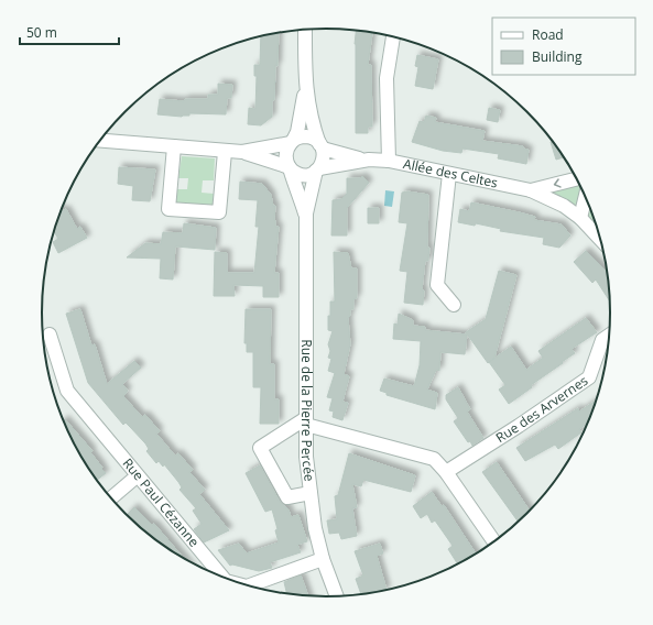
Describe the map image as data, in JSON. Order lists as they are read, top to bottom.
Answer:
{
  "streets": {
    "street": [
      "Allée des Celtes",
      "Rue des Arvernes",
      "Rue de la Pierre Percée",
      "Rue Paul Cézanne"
    ]
  },
  "crossings": [
    ["Allée des Celtes", "Rue de la Pierre Percée"],
    ["Rue de la Pierre Percée", "Rue Paul Cézanne"]
  ],
  "legend": ["Road", "Building"],
  "scale_bar": "50 m"
}
